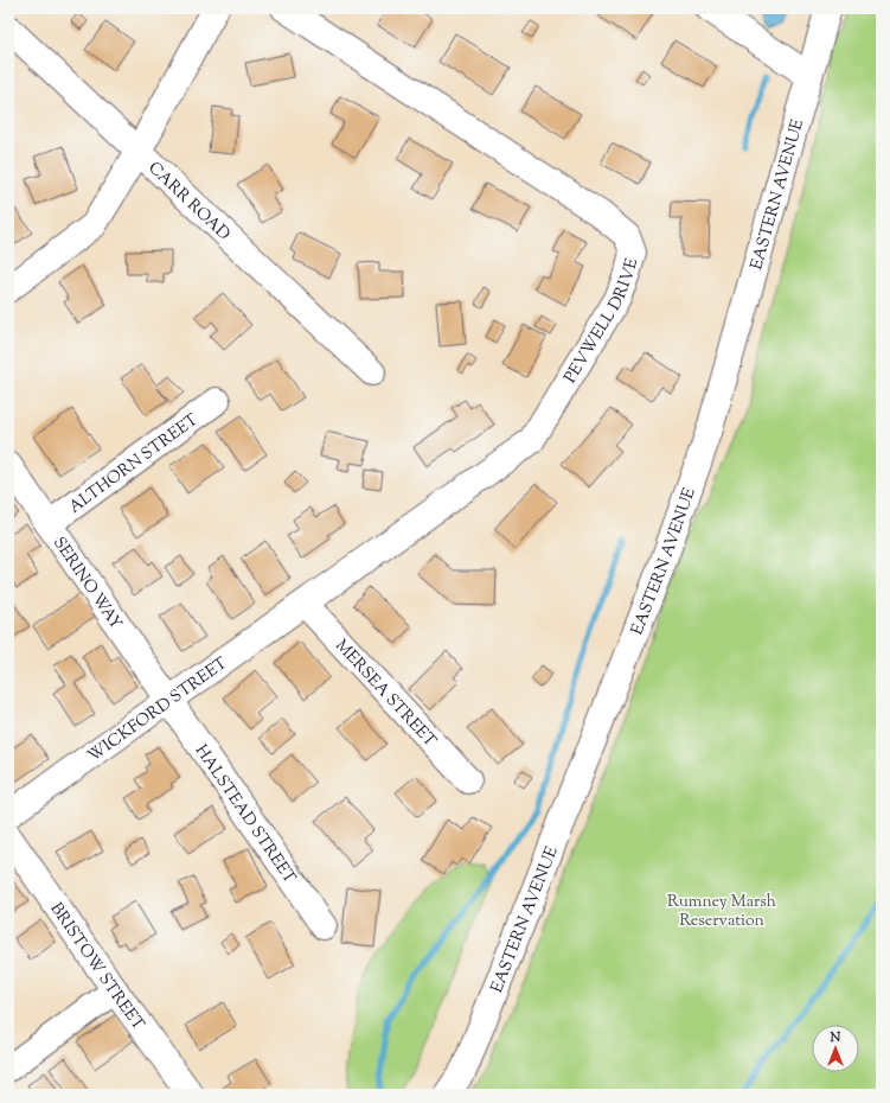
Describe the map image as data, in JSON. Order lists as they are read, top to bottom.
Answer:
{
  "streets": {
    "street": [
      "EASTERN AVENUE",
      "CARR ROAD",
      "PEVWELL DRIVE",
      "ALTHORN STREET",
      "SERINO WAY",
      "MERSEA STREET",
      "WICKFORD STREET",
      "HALSTEAD STREET",
      "BRISTOW STREET"
    ]
  },
  "crossings": [
    ["PEVWELL DRIVE", "MERSEA STREET"],
    ["PEVWELL DRIVE", "WICKFORD STREET"],
    ["ALTHORN STREET", "SERINO WAY"],
    ["SERINO WAY", "WICKFORD STREET"],
    ["SERINO WAY", "HALSTEAD STREET"],
    ["MERSEA STREET", "WICKFORD STREET"],
    ["WICKFORD STREET", "HALSTEAD STREET"]
  ],
  "parks": ["Rumney Marsh Reservation"],
  "north": "top"
}
